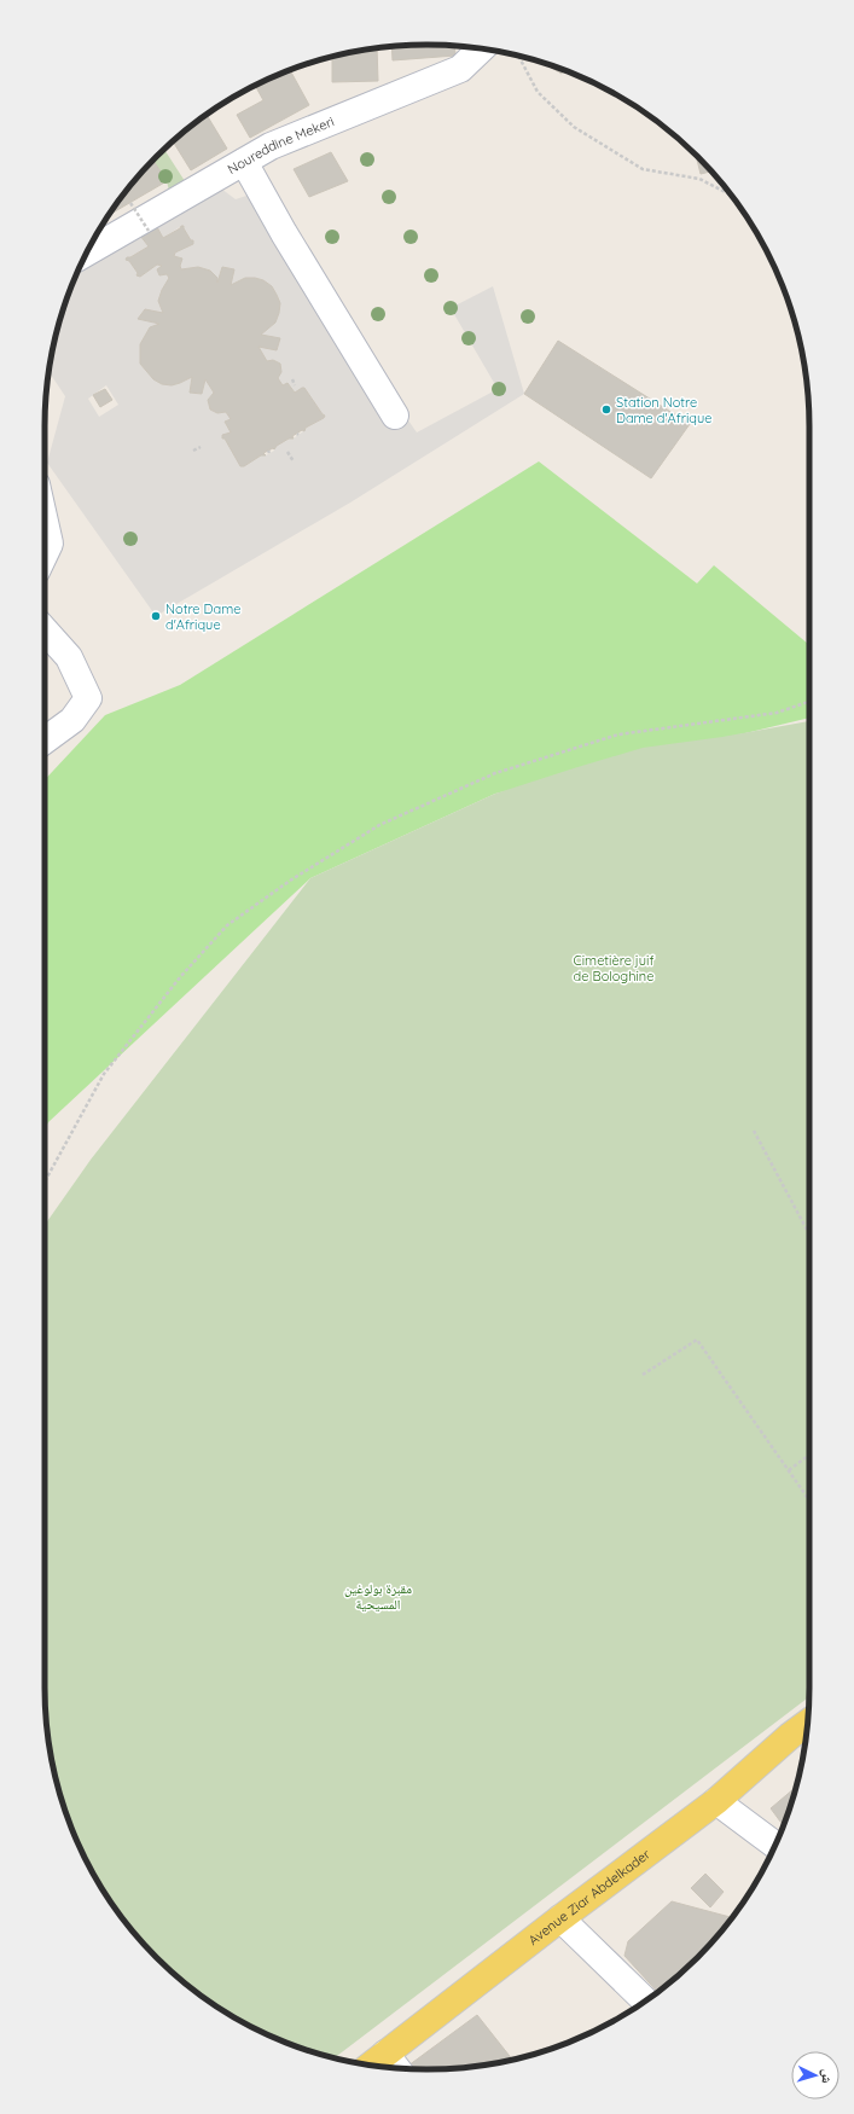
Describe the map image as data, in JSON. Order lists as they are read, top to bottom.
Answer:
{
  "streets": {
    "main road": ["Avenue Ziar Abdelkader"],
    "street": ["Noureddine Mekeri"]
  },
  "parks": ["Cimetière juif de Bologhine", "مقبرة بولوغين المسيحية"],
  "places": ["Station Notre Dame d'Afrique", "Notre Dame d'Afrique"],
  "north": "right"
}
